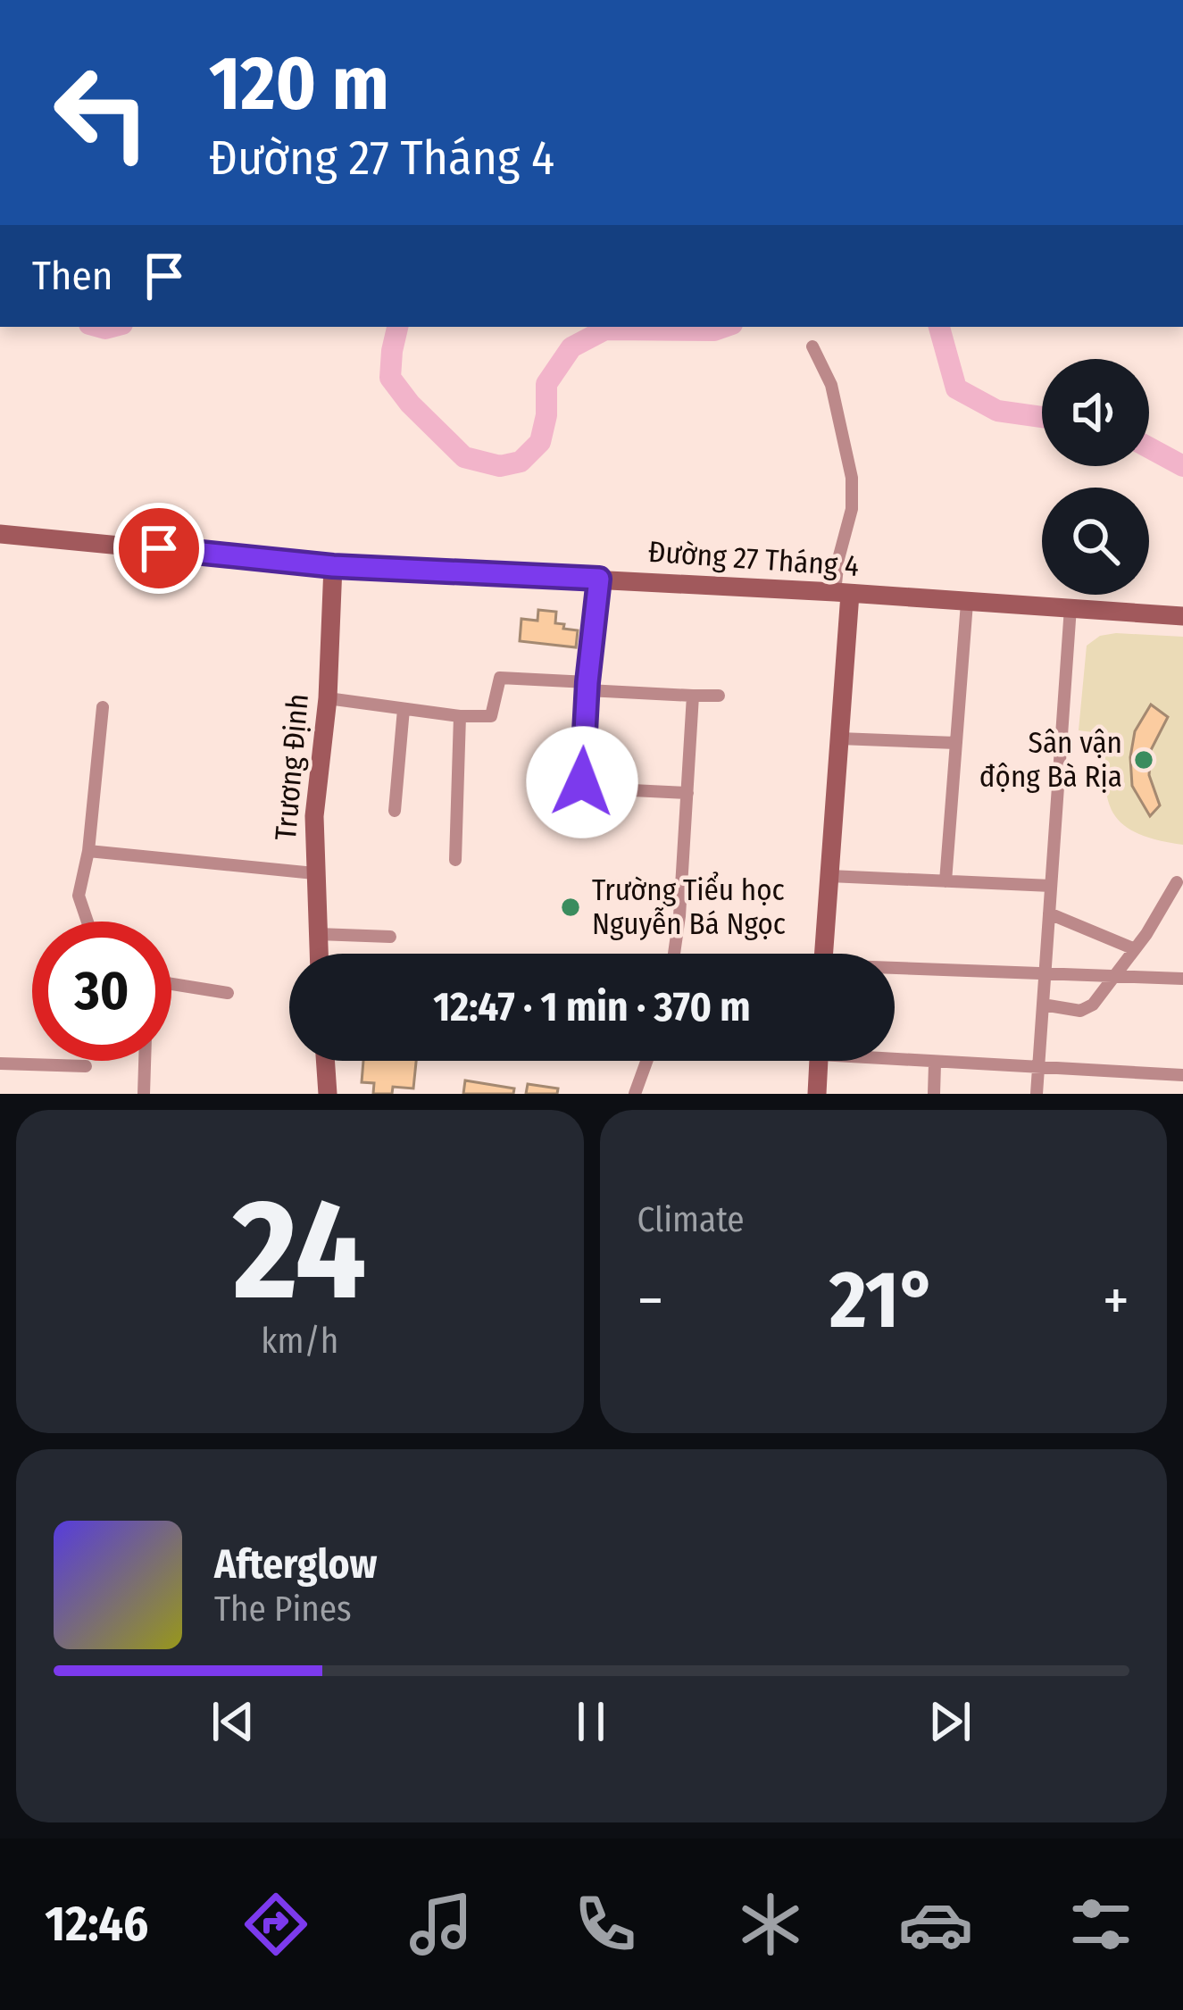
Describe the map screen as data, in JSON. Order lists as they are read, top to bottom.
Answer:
{
  "streets": {
    "street": ["Đường 27 Tháng 4", "Trương Định"]
  },
  "crossings": [
    ["Đường 27 Tháng 4", "Trương Định"]
  ],
  "places": ["Sân vận động Bà Rịa", "Trường Tiểu học Nguyễn Bá Ngọc"],
  "page": {
    "turn": ["120 m", "Đường 27 Tháng 4"],
    "then": "Then",
    "limit": "30",
    "trip": "12:47 · 1 min · 370 m",
    "tile": [
      ["24", "km/h"],
      "Climate"
    ],
    "heat": ["−", "21°", "+"],
    "song": ["Afterglow", "The Pines"],
    "tabs": "12:46"
  }
}
